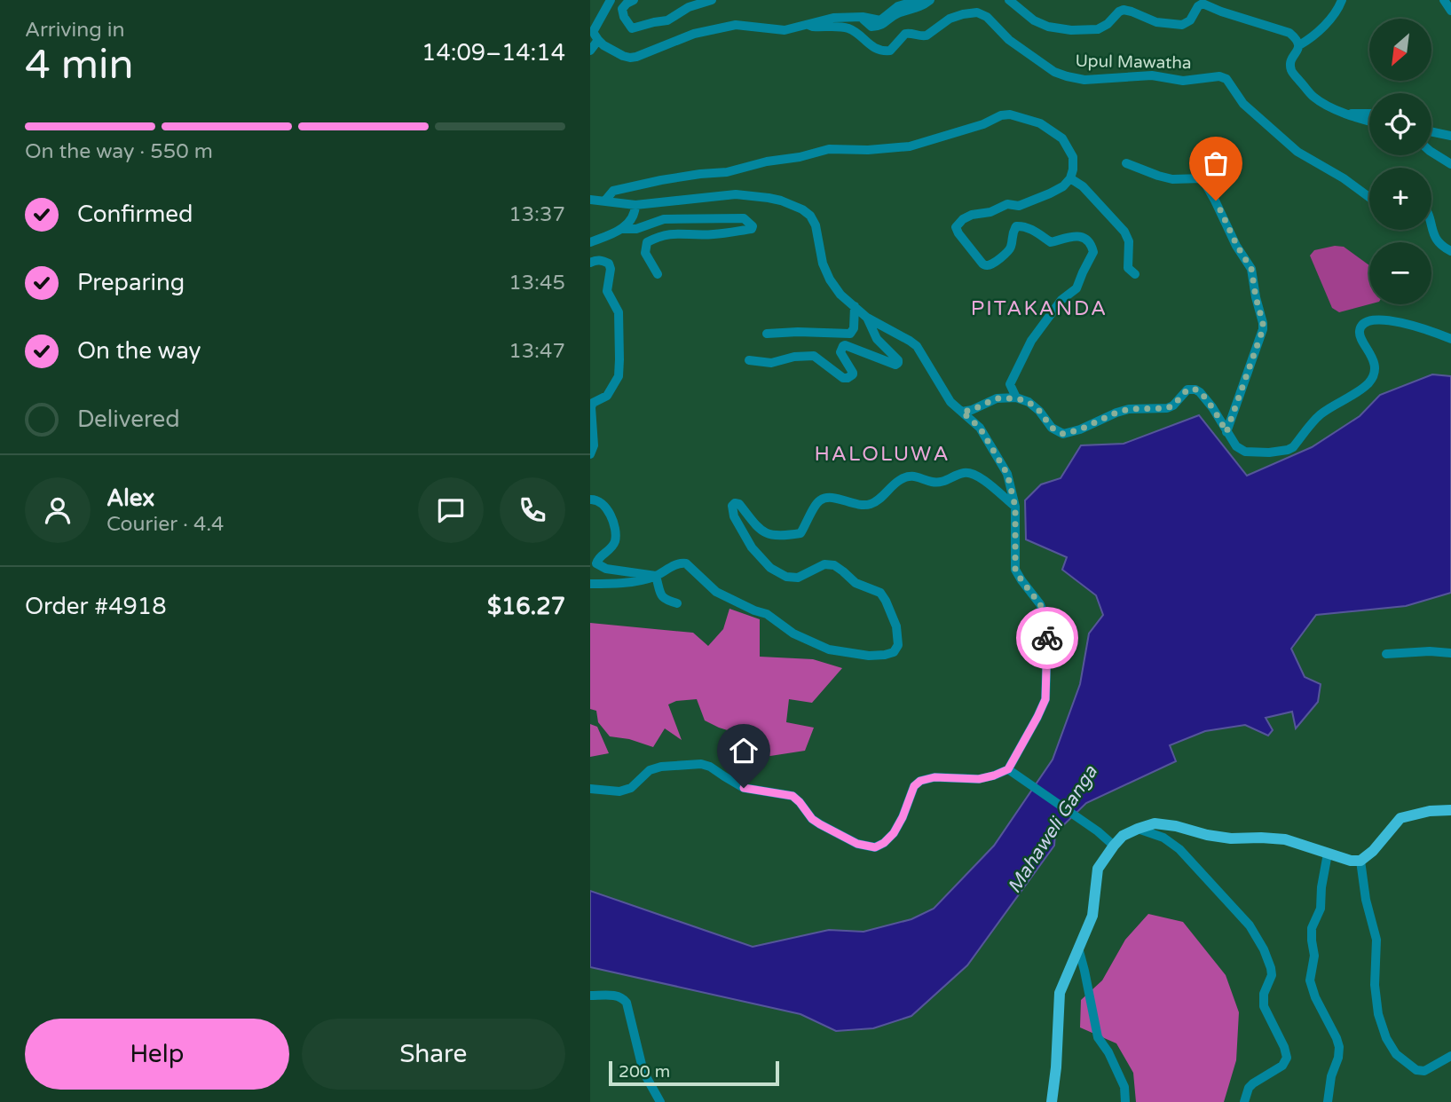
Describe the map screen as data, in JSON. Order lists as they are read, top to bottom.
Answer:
{
  "streets": {
    "street": ["Upul Mawatha"]
  },
  "districts": ["PITAKANDA", "HALOLUWA"],
  "water": ["Mahaweli Ganga"],
  "scale_bar": "200 m",
  "north": "bottom left",
  "page": {
    "heading": ["4 min", "Arriving in", "14:09–14:14"],
    "panel": [
      "Alex",
      "Courier · 4.4",
      "Order #4918",
      "$16.27"
    ],
    "map_buttons": ["+", "−"],
    "bar": "On the way · 550 m",
    "list": [
      ["Confirmed", "13:37"],
      ["Preparing", "13:45"],
      ["On the way", "13:47"],
      "Delivered"
    ],
    "buttons": ["Help", "Share"],
    "scale": "200 m"
  }
}
